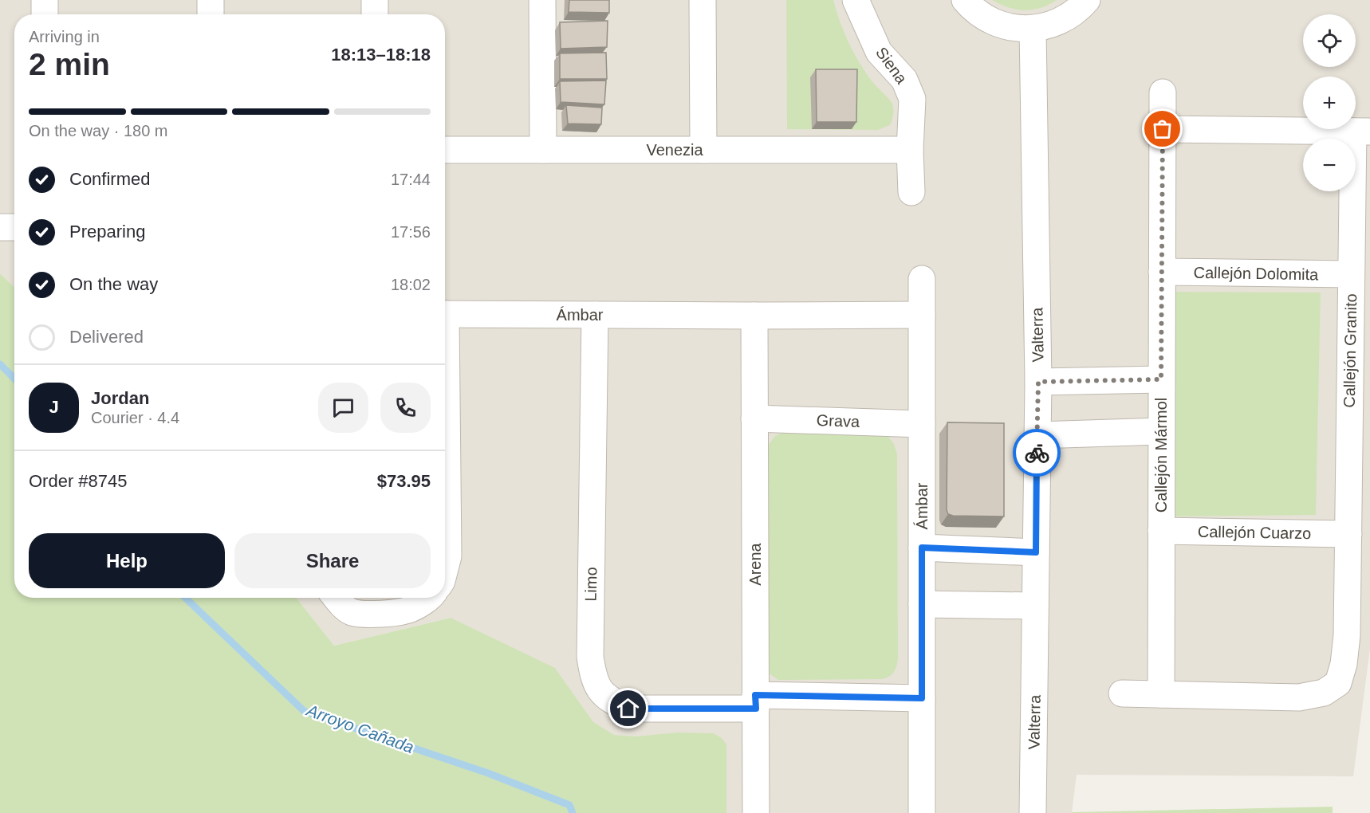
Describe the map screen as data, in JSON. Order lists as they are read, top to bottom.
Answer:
{
  "streets": {
    "street": [
      "Siena",
      "Venezia",
      "Callejón Dolomita",
      "Ámbar",
      "Valterra",
      "Callejón Granito",
      "Grava",
      "Callejón Mármol",
      "Callejón Cuarzo",
      "Arena",
      "Limo"
    ]
  },
  "crossings": [
    ["Siena", "Venezia"],
    ["Callejón Dolomita", "Callejón Granito"],
    ["Callejón Dolomita", "Callejón Mármol"],
    ["Ámbar", "Grava"],
    ["Ámbar", "Arena"],
    ["Ámbar", "Limo"],
    ["Callejón Granito", "Callejón Cuarzo"],
    ["Grava", "Arena"],
    ["Callejón Mármol", "Callejón Cuarzo"],
    ["Arena", "Limo"]
  ],
  "water": ["Arroyo Cañada"],
  "page": {
    "map_buttons": ["+", "−"],
    "heading": ["2 min", "Arriving in", "18:13–18:18"],
    "panel": [
      "Jordan",
      "Courier · 4.4",
      "Order #8745",
      "$73.95"
    ],
    "bar": "On the way · 180 m",
    "list": [
      ["Confirmed", "17:44"],
      ["Preparing", "17:56"],
      ["On the way", "18:02"],
      "Delivered"
    ],
    "round": "J",
    "buttons": ["Help", "Share"]
  }
}
